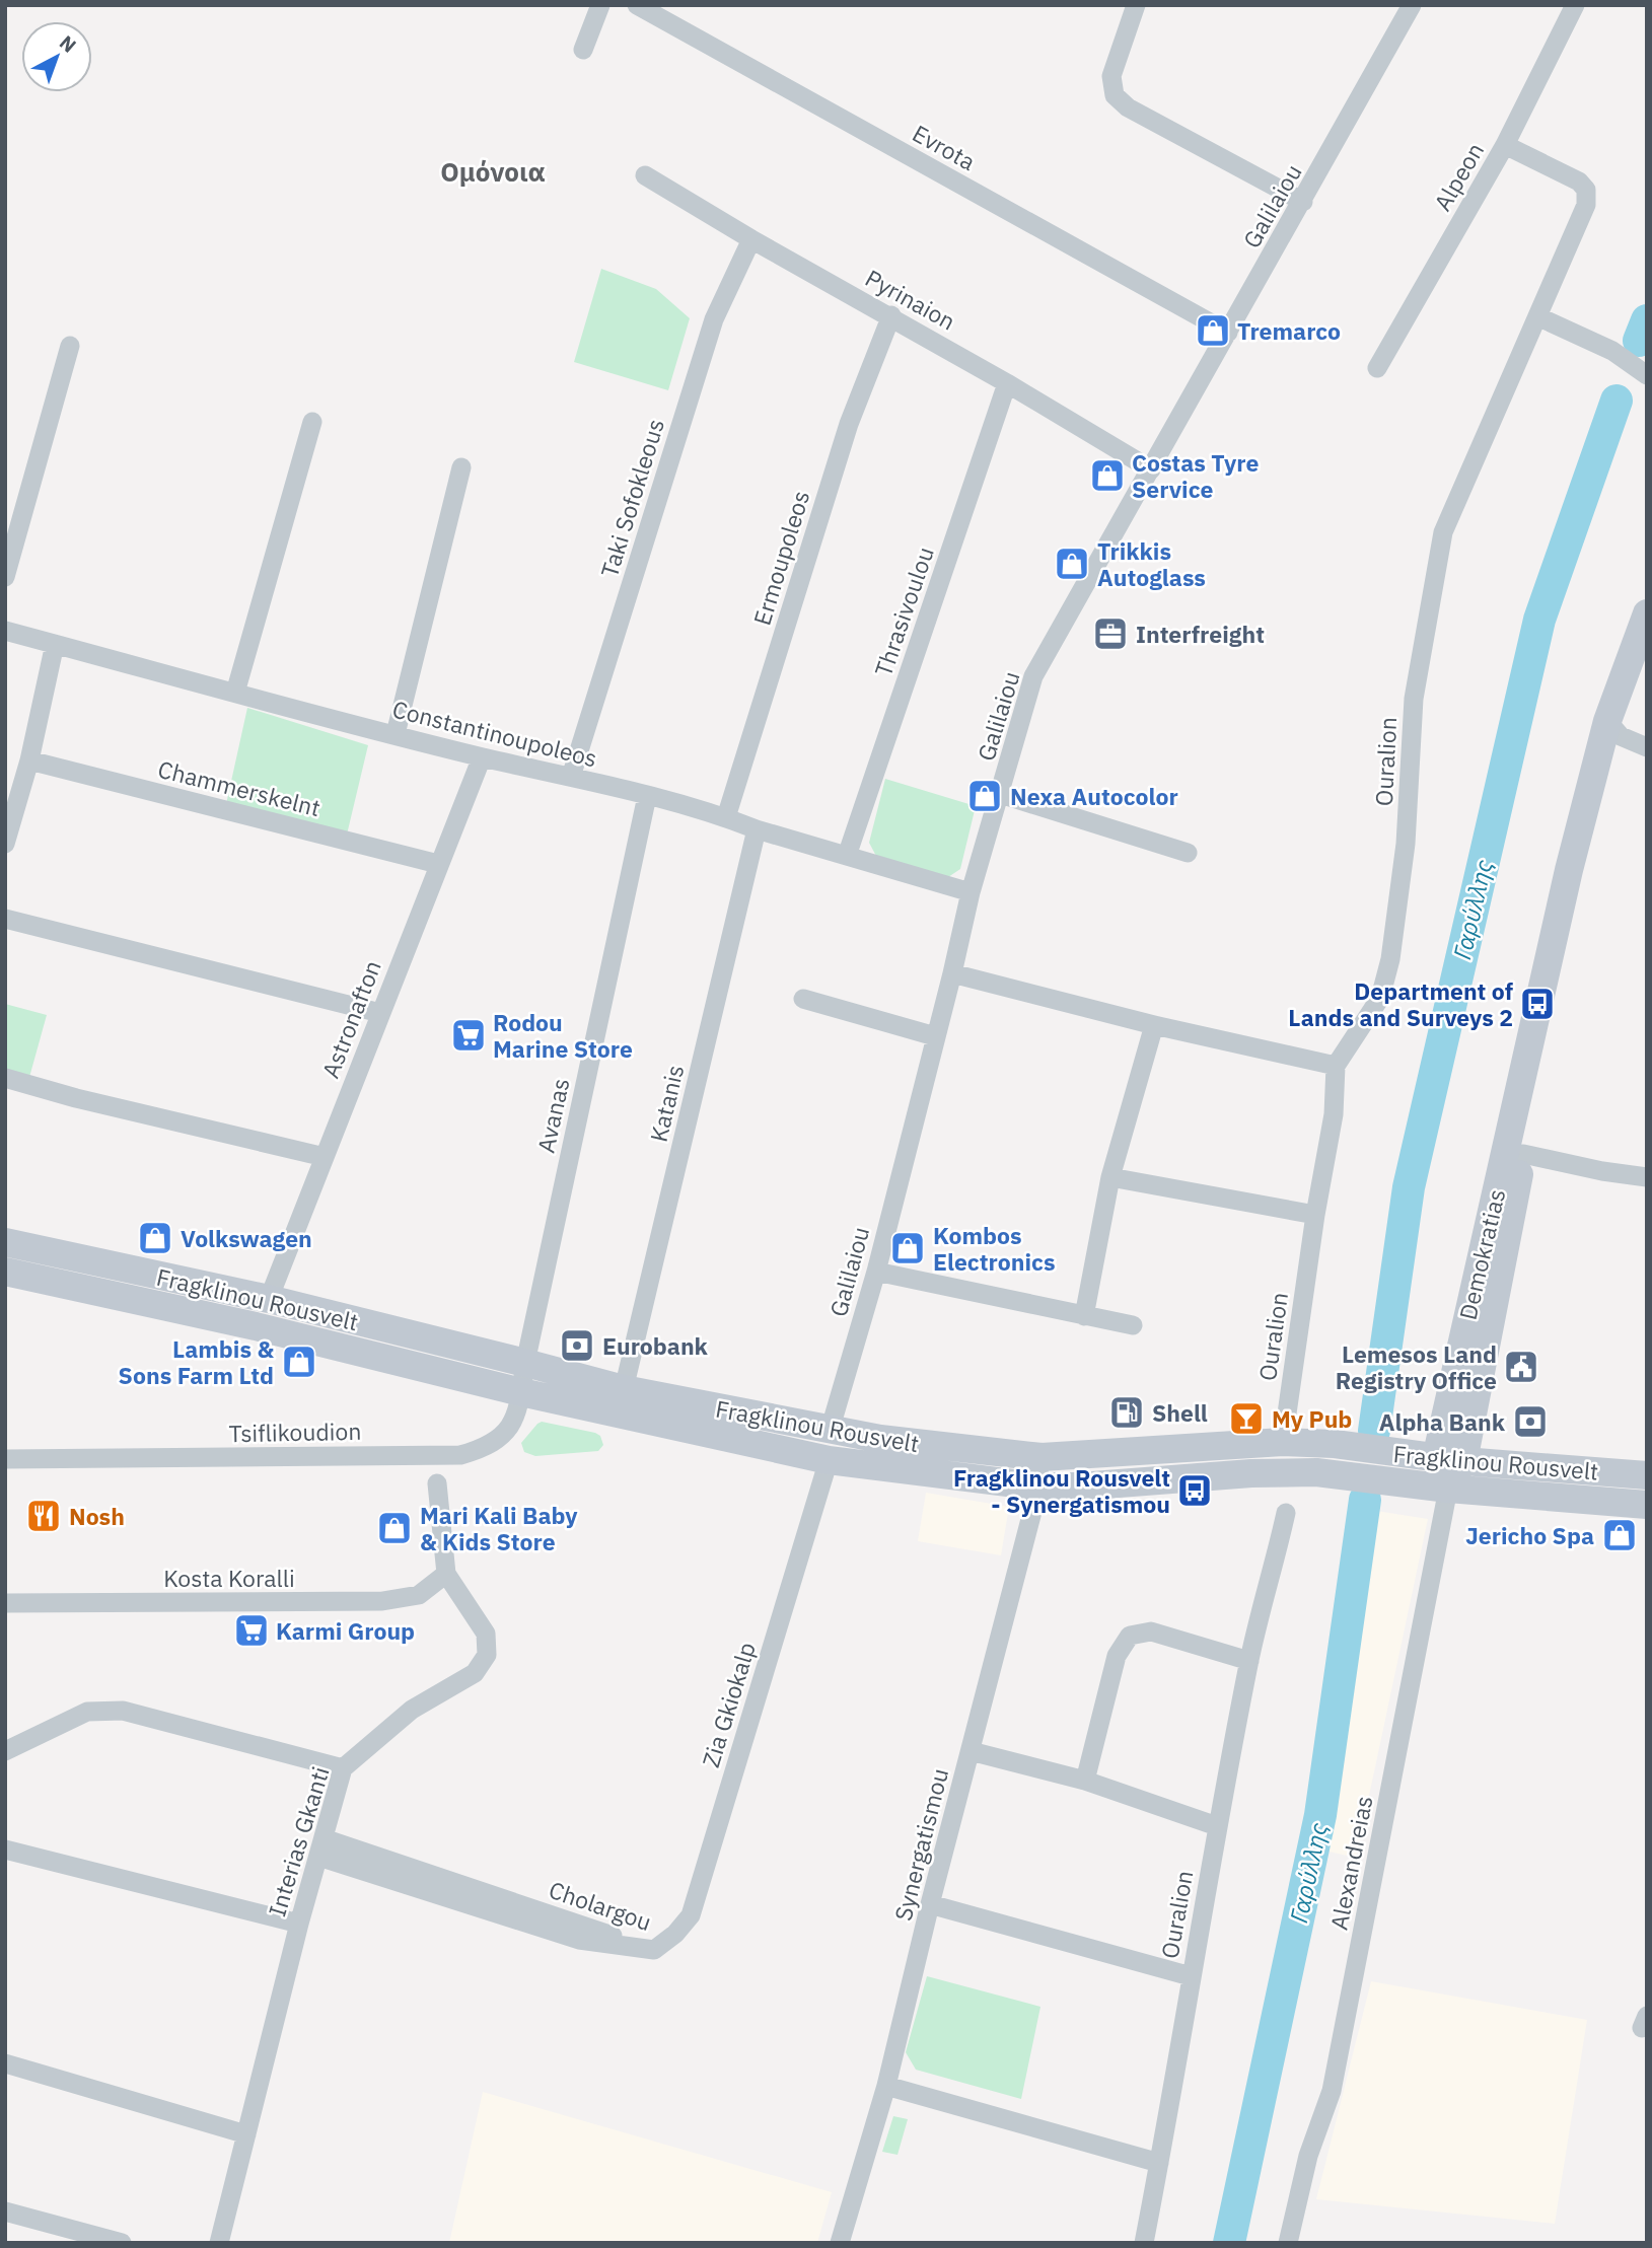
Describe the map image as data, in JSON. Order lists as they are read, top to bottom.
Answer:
{
  "streets": {
    "main road": ["Demokratias", "Fragklinou Rousvelt"],
    "street": [
      "Evrota",
      "Alpeon",
      "Galilaiou",
      "Pyrinaion",
      "Taki Sofokleous",
      "Ermoupoleos",
      "Thrasivoulou",
      "Constantinoupoleos",
      "Ouralion",
      "Chammerskelnt",
      "Astronafton",
      "Katanis",
      "Avanas",
      "Tsiflikoudion",
      "Kosta Koralli",
      "Zia Gkiokalp",
      "Interias Gkanti",
      "Synergatismou",
      "Alexandreias",
      "Cholargou"
    ]
  },
  "crossings": [
    ["Evrota", "Galilaiou"],
    ["Alpeon", "Ouralion"],
    ["Galilaiou", "Pyrinaion"],
    ["Galilaiou", "Constantinoupoleos"],
    ["Galilaiou", "Fragklinou Rousvelt"],
    ["Pyrinaion", "Taki Sofokleous"],
    ["Pyrinaion", "Ermoupoleos"],
    ["Pyrinaion", "Thrasivoulou"],
    ["Taki Sofokleous", "Constantinoupoleos"],
    ["Ermoupoleos", "Constantinoupoleos"],
    ["Thrasivoulou", "Constantinoupoleos"],
    ["Constantinoupoleos", "Astronafton"],
    ["Constantinoupoleos", "Katanis"],
    ["Constantinoupoleos", "Avanas"],
    ["Ouralion", "Fragklinou Rousvelt"],
    ["Chammerskelnt", "Astronafton"],
    ["Astronafton", "Fragklinou Rousvelt"],
    ["Katanis", "Fragklinou Rousvelt"],
    ["Avanas", "Fragklinou Rousvelt"],
    ["Avanas", "Tsiflikoudion"],
    ["Demokratias", "Fragklinou Rousvelt"],
    ["Fragklinou Rousvelt", "Tsiflikoudion"],
    ["Fragklinou Rousvelt", "Zia Gkiokalp"],
    ["Fragklinou Rousvelt", "Synergatismou"],
    ["Fragklinou Rousvelt", "Alexandreias"],
    ["Kosta Koralli", "Interias Gkanti"],
    ["Zia Gkiokalp", "Cholargou"],
    ["Interias Gkanti", "Cholargou"]
  ],
  "districts": ["Ομόνοια"],
  "water": ["Γαρύλλης"],
  "places": {
    "shop": [
      "Tremarco",
      "Costas Tyre Service",
      "Trikkis Autoglass",
      "Nexa Autocolor",
      "Volkswagen",
      "Kombos Electronics",
      "Lambis & Sons Farm Ltd",
      "Mari Kali Baby & Kids Store",
      "Jericho Spa"
    ],
    "office": ["Interfreight"],
    "bus stop": ["Department of Lands and Surveys 2", "Fragklinou Rousvelt - Synergatismou"],
    "supermarket": ["Rodou Marine Store", "Karmi Group"],
    "bank": ["Eurobank", "Alpha Bank"],
    "public building": ["Lemesos Land Registry Office"],
    "fuel station": ["Shell"],
    "bar": ["My Pub"],
    "restaurant": ["Nosh"]
  },
  "north": "top right"
}
